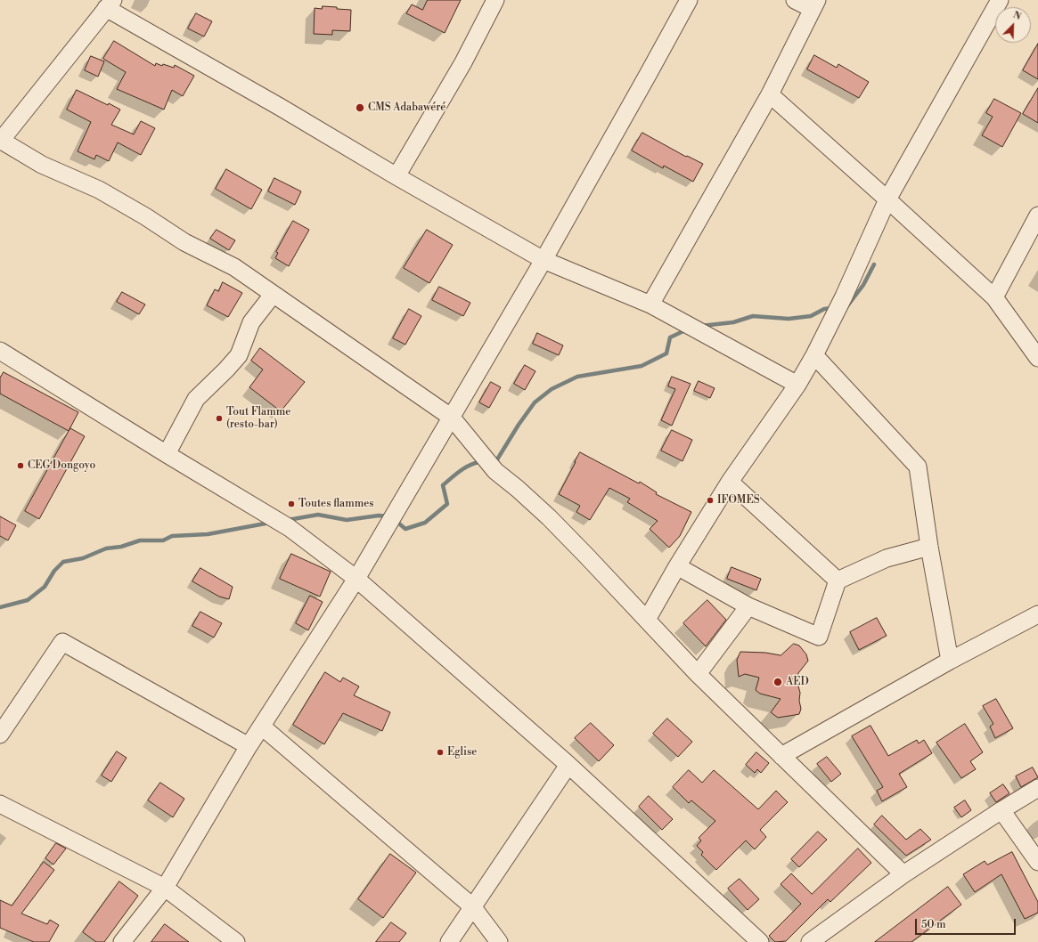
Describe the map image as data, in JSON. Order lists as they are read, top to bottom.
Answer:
{
  "places": [
    "CMS Adabawéré",
    "Tout Flamme (resto-bar)",
    "CEG Dongoyo",
    "IFOMES",
    "Toutes flammes",
    "AED",
    "Eglise"
  ],
  "scale_bar": "50 m",
  "north": "top right"
}
